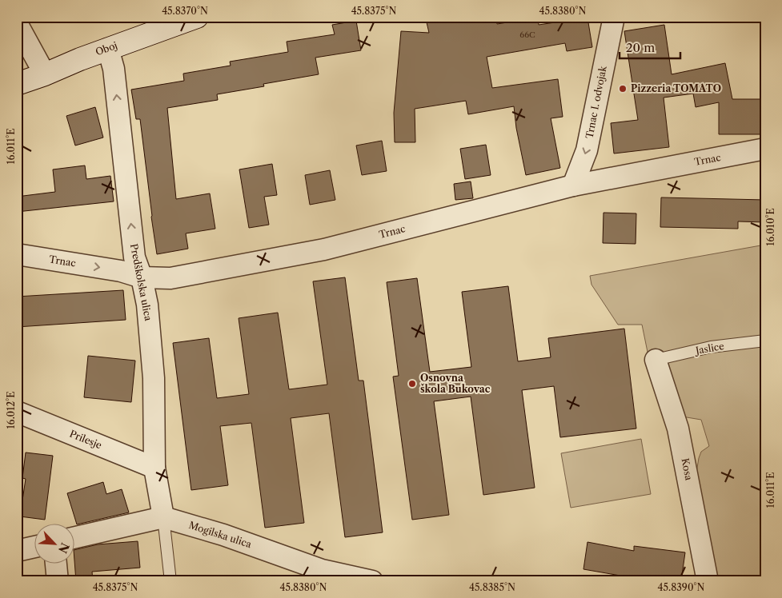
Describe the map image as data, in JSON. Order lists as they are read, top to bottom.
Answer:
{
  "streets": {
    "street": [
      "Oboj",
      "Trnac I. odvojak",
      "Trnac",
      "Predškolska ulica",
      "Prilesje",
      "Kosa",
      "Mogilska ulica"
    ],
    "lane": ["Jaslice"]
  },
  "crossings": [
    ["Oboj", "Predškolska ulica"],
    ["Trnac I. odvojak", "Trnac"],
    ["Trnac", "Predškolska ulica"],
    ["Predškolska ulica", "Prilesje"],
    ["Predškolska ulica", "Mogilska ulica"],
    ["Jaslice", "Kosa"]
  ],
  "one_way": ["Trnac I. odvojak", "Predškolska ulica"],
  "places": ["Pizzeria TOMATO", "Osnovna škola Bukovac"],
  "house_numbers": ["66C"],
  "scale_bar": "20 m",
  "north": "bottom right",
  "coordinates": [
    "45.8370°N",
    "45.8375°N",
    "45.8380°N",
    "16.011°E",
    "16.010°E",
    "16.012°E",
    "45.8385°N",
    "45.8390°N"
  ]
}
